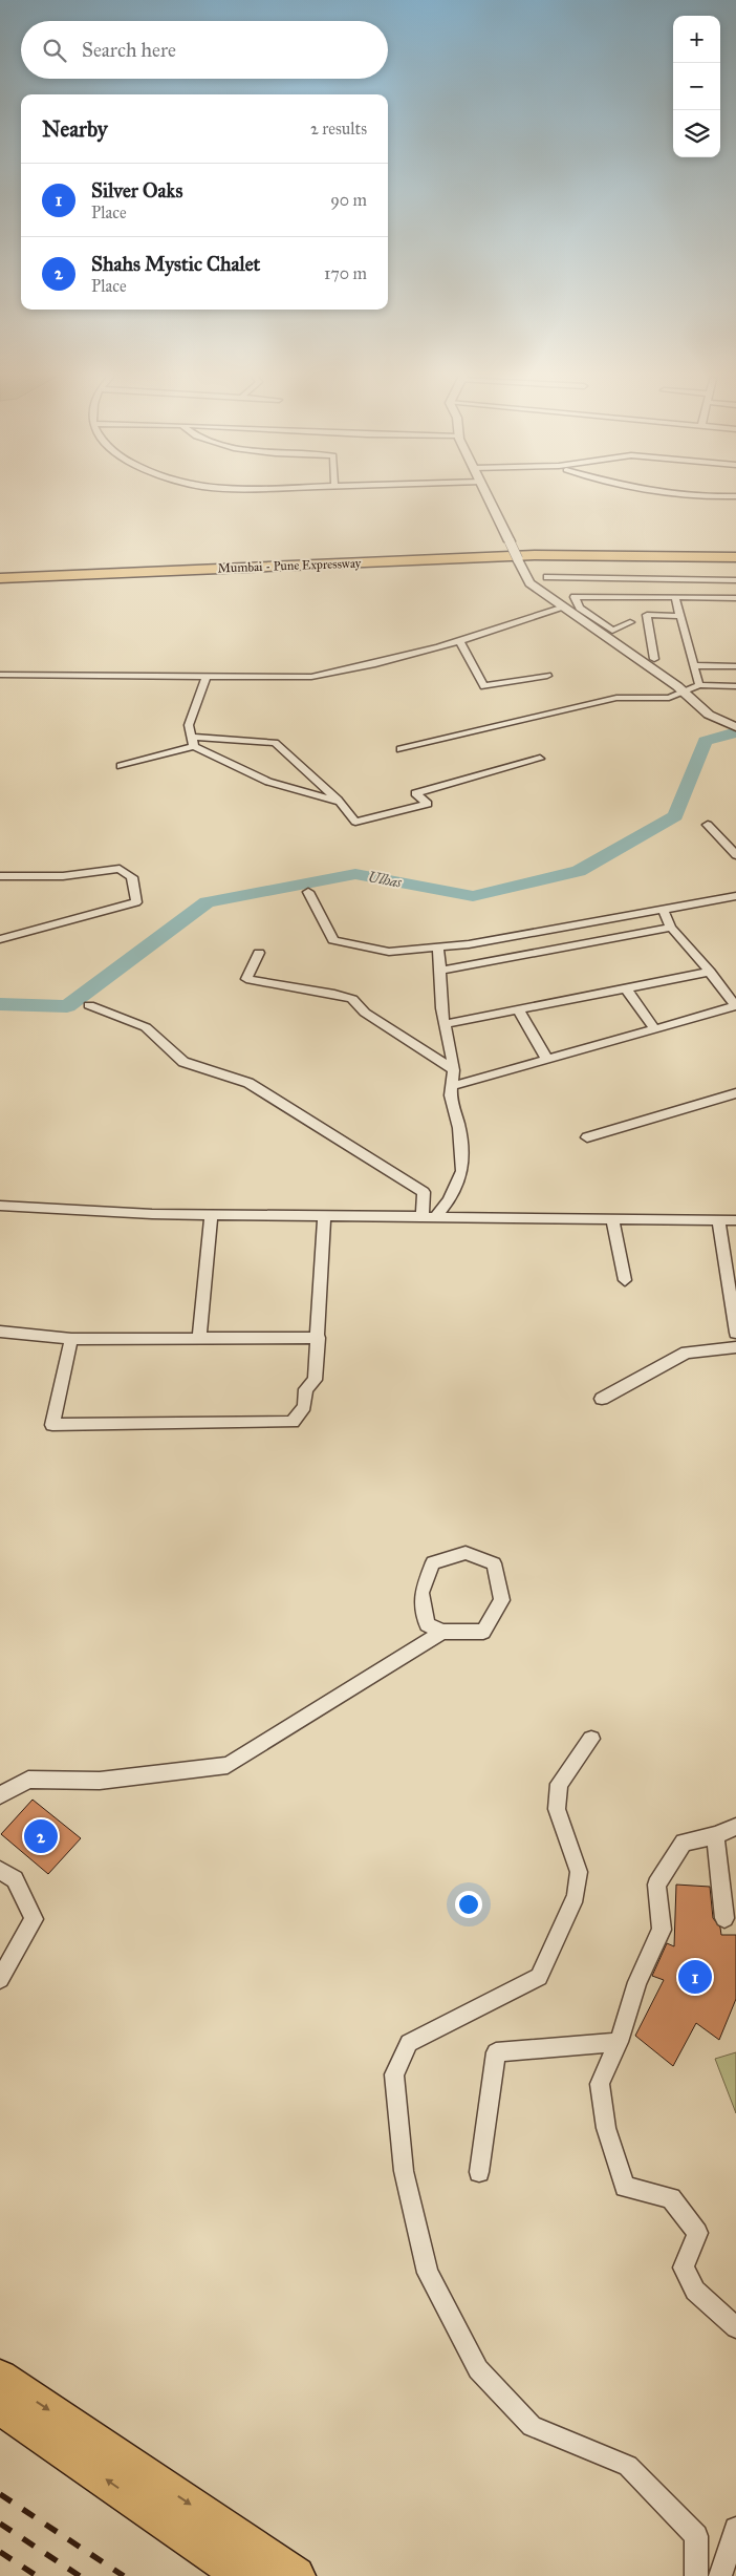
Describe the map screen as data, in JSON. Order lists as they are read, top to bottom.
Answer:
{
  "streets": {
    "highway": ["Mumbai - Pune Expressway"]
  },
  "water": ["Ulhas"],
  "page": {
    "map_buttons": ["+", "−"],
    "search": "Search here",
    "heading": ["Nearby", "2 results"],
    "list": [
      {
        "mark": "1",
        "name": "Silver Oaks",
        "note": "Place",
        "value": "90 m"
      },
      {
        "mark": "2",
        "name": "Shahs Mystic Chalet",
        "note": "Place",
        "value": "170 m"
      }
    ],
    "pins": ["2", "1"]
  }
}
